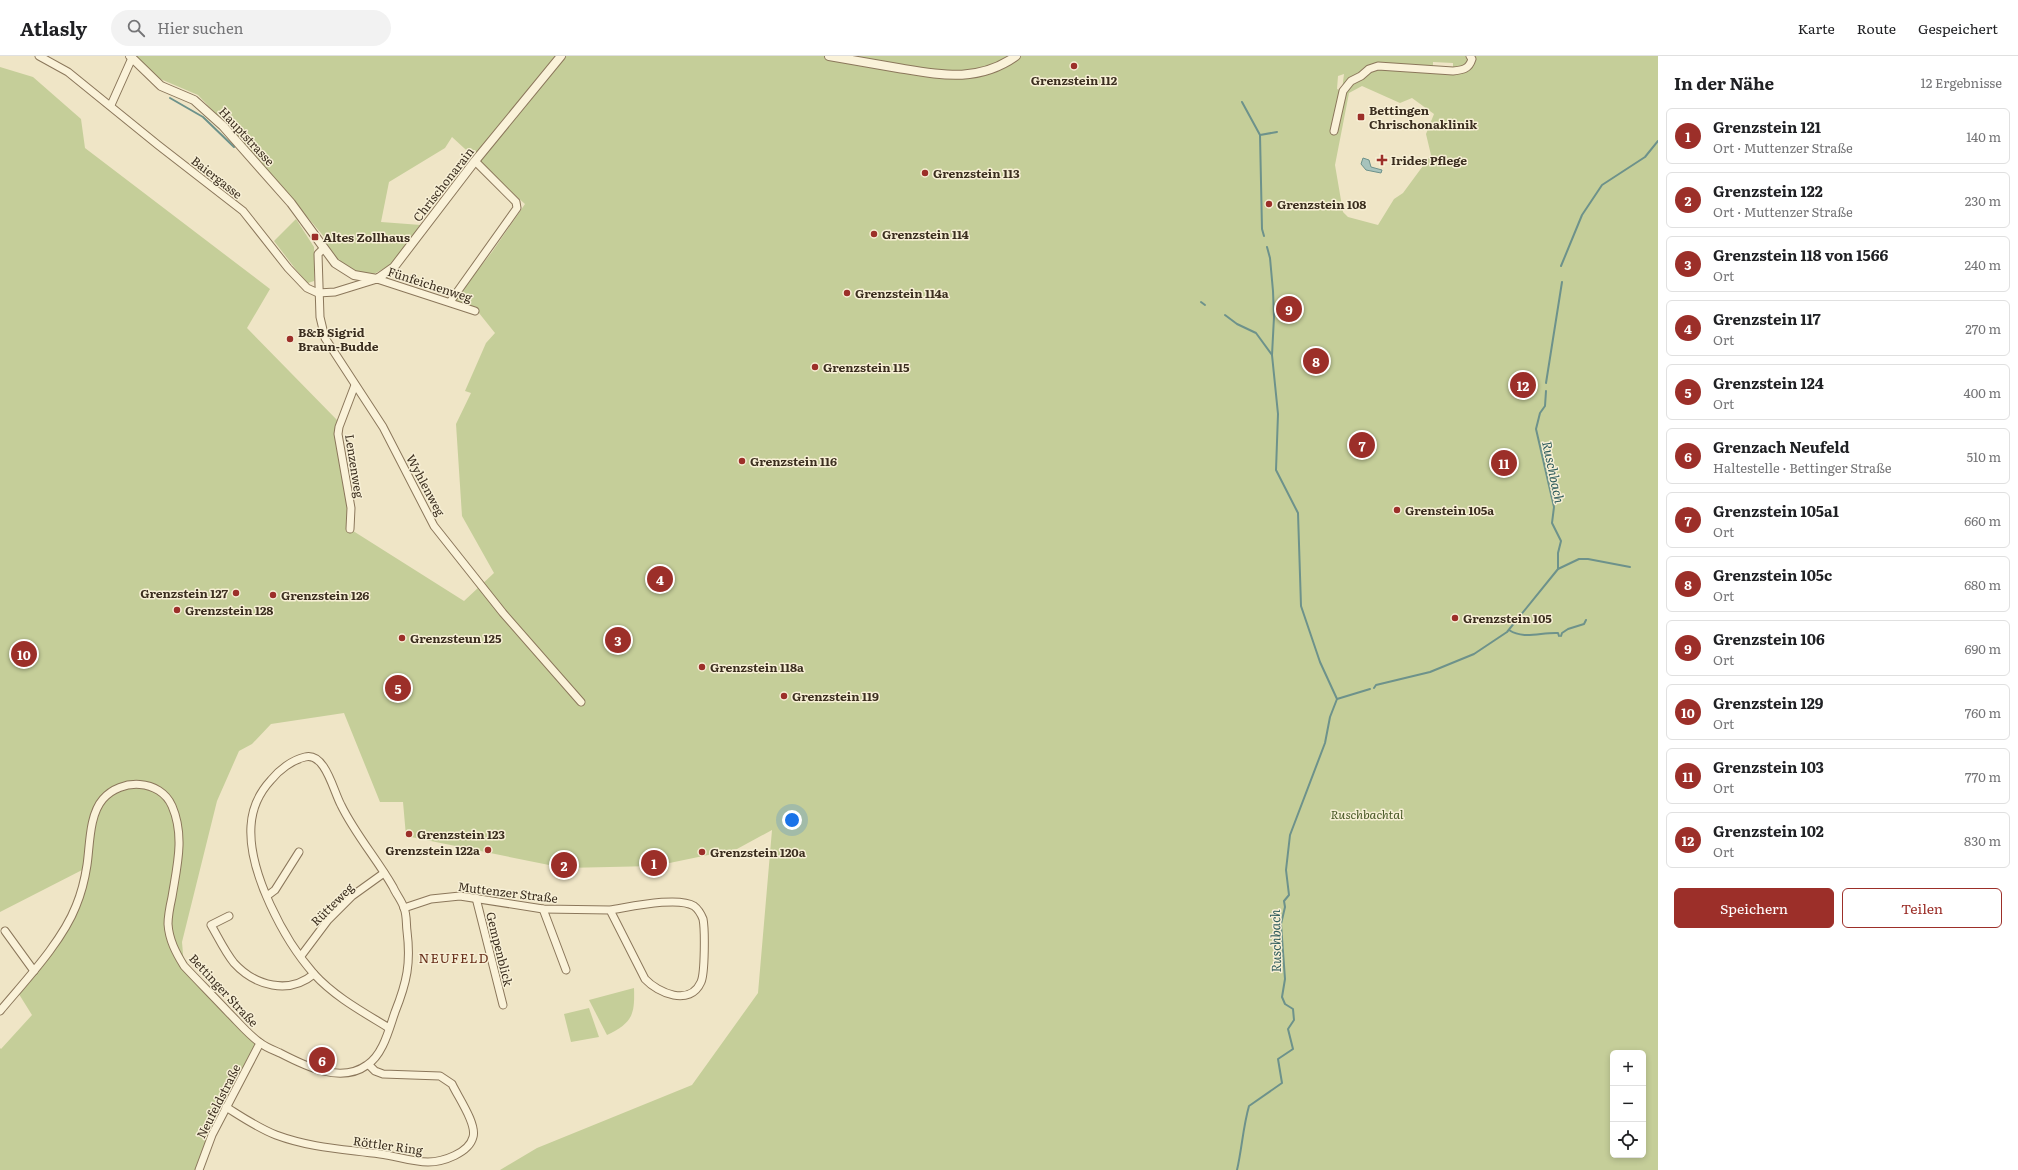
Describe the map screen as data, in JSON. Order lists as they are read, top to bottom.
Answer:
{
  "streets": {
    "street": [
      "Hauptstrasse",
      "Baiergasse",
      "Chrischonarain",
      "Fünfeichenweg",
      "Lenzenweg",
      "Wyhlenweg",
      "Muttenzer Straße",
      "Rütteweg",
      "Gempenblick",
      "Bettinger Straße",
      "Neufeldstraße",
      "Röttler Ring"
    ]
  },
  "crossings": [
    ["Hauptstrasse", "Wyhlenweg"],
    ["Baiergasse", "Wyhlenweg"],
    ["Chrischonarain", "Fünfeichenweg"],
    ["Lenzenweg", "Wyhlenweg"],
    ["Muttenzer Straße", "Gempenblick"],
    ["Bettinger Straße", "Neufeldstraße"],
    ["Bettinger Straße", "Röttler Ring"],
    ["Neufeldstraße", "Röttler Ring"]
  ],
  "districts": ["NEUFELD"],
  "water": ["Ruschbach"],
  "parks": ["Ruschbachtal"],
  "places": {
    "other": [
      "Grenzstein 112",
      "Grenzstein 113",
      "Grenzstein 108",
      "Grenzstein 114",
      "Grenzstein 114a",
      "B&B Sigrid Braun-Budde",
      "Grenzstein 115",
      "Grenzstein 116",
      "Grenstein 105a",
      "Grenzstein 127",
      "Grenzstein 126",
      "Grenzstein 128",
      "Grenzstein 105",
      "Grenzsteun 125",
      "Grenzstein 118a",
      "Grenzstein 119",
      "Grenzstein 123",
      "Grenzstein 122a",
      "Grenzstein 120a"
    ],
    "transit": ["Bettingen Chrischonaklinik", "Altes Zollhaus"],
    "health": ["Irides Pflege"]
  },
  "page": {
    "header": "Atlasly",
    "search": "Hier suchen",
    "nav": ["Karte", "Route", "Gespeichert"],
    "heading": ["In der Nähe", "12 Ergebnisse"],
    "list": [
      {
        "mark": "1",
        "name": "Grenzstein 121",
        "note": "Ort · Muttenzer Straße",
        "value": "140 m"
      },
      {
        "mark": "2",
        "name": "Grenzstein 122",
        "note": "Ort · Muttenzer Straße",
        "value": "230 m"
      },
      {
        "mark": "3",
        "name": "Grenzstein 118 von 1566",
        "note": "Ort",
        "value": "240 m"
      },
      {
        "mark": "4",
        "name": "Grenzstein 117",
        "note": "Ort",
        "value": "270 m"
      },
      {
        "mark": "5",
        "name": "Grenzstein 124",
        "note": "Ort",
        "value": "400 m"
      },
      {
        "mark": "6",
        "name": "Grenzach Neufeld",
        "note": "Haltestelle · Bettinger Straße",
        "value": "510 m"
      },
      {
        "mark": "7",
        "name": "Grenzstein 105a1",
        "note": "Ort",
        "value": "660 m"
      },
      {
        "mark": "8",
        "name": "Grenzstein 105c",
        "note": "Ort",
        "value": "680 m"
      },
      {
        "mark": "9",
        "name": "Grenzstein 106",
        "note": "Ort",
        "value": "690 m"
      },
      {
        "mark": "10",
        "name": "Grenzstein 129",
        "note": "Ort",
        "value": "760 m"
      },
      {
        "mark": "11",
        "name": "Grenzstein 103",
        "note": "Ort",
        "value": "770 m"
      },
      {
        "mark": "12",
        "name": "Grenzstein 102",
        "note": "Ort",
        "value": "830 m"
      }
    ],
    "pins": [
      "9",
      "8",
      "12",
      "7",
      "11",
      "4",
      "3",
      "10",
      "5",
      "1",
      "2",
      "6"
    ],
    "buttons": ["Speichern", "Teilen"],
    "map_buttons": ["+", "−"]
  }
}
